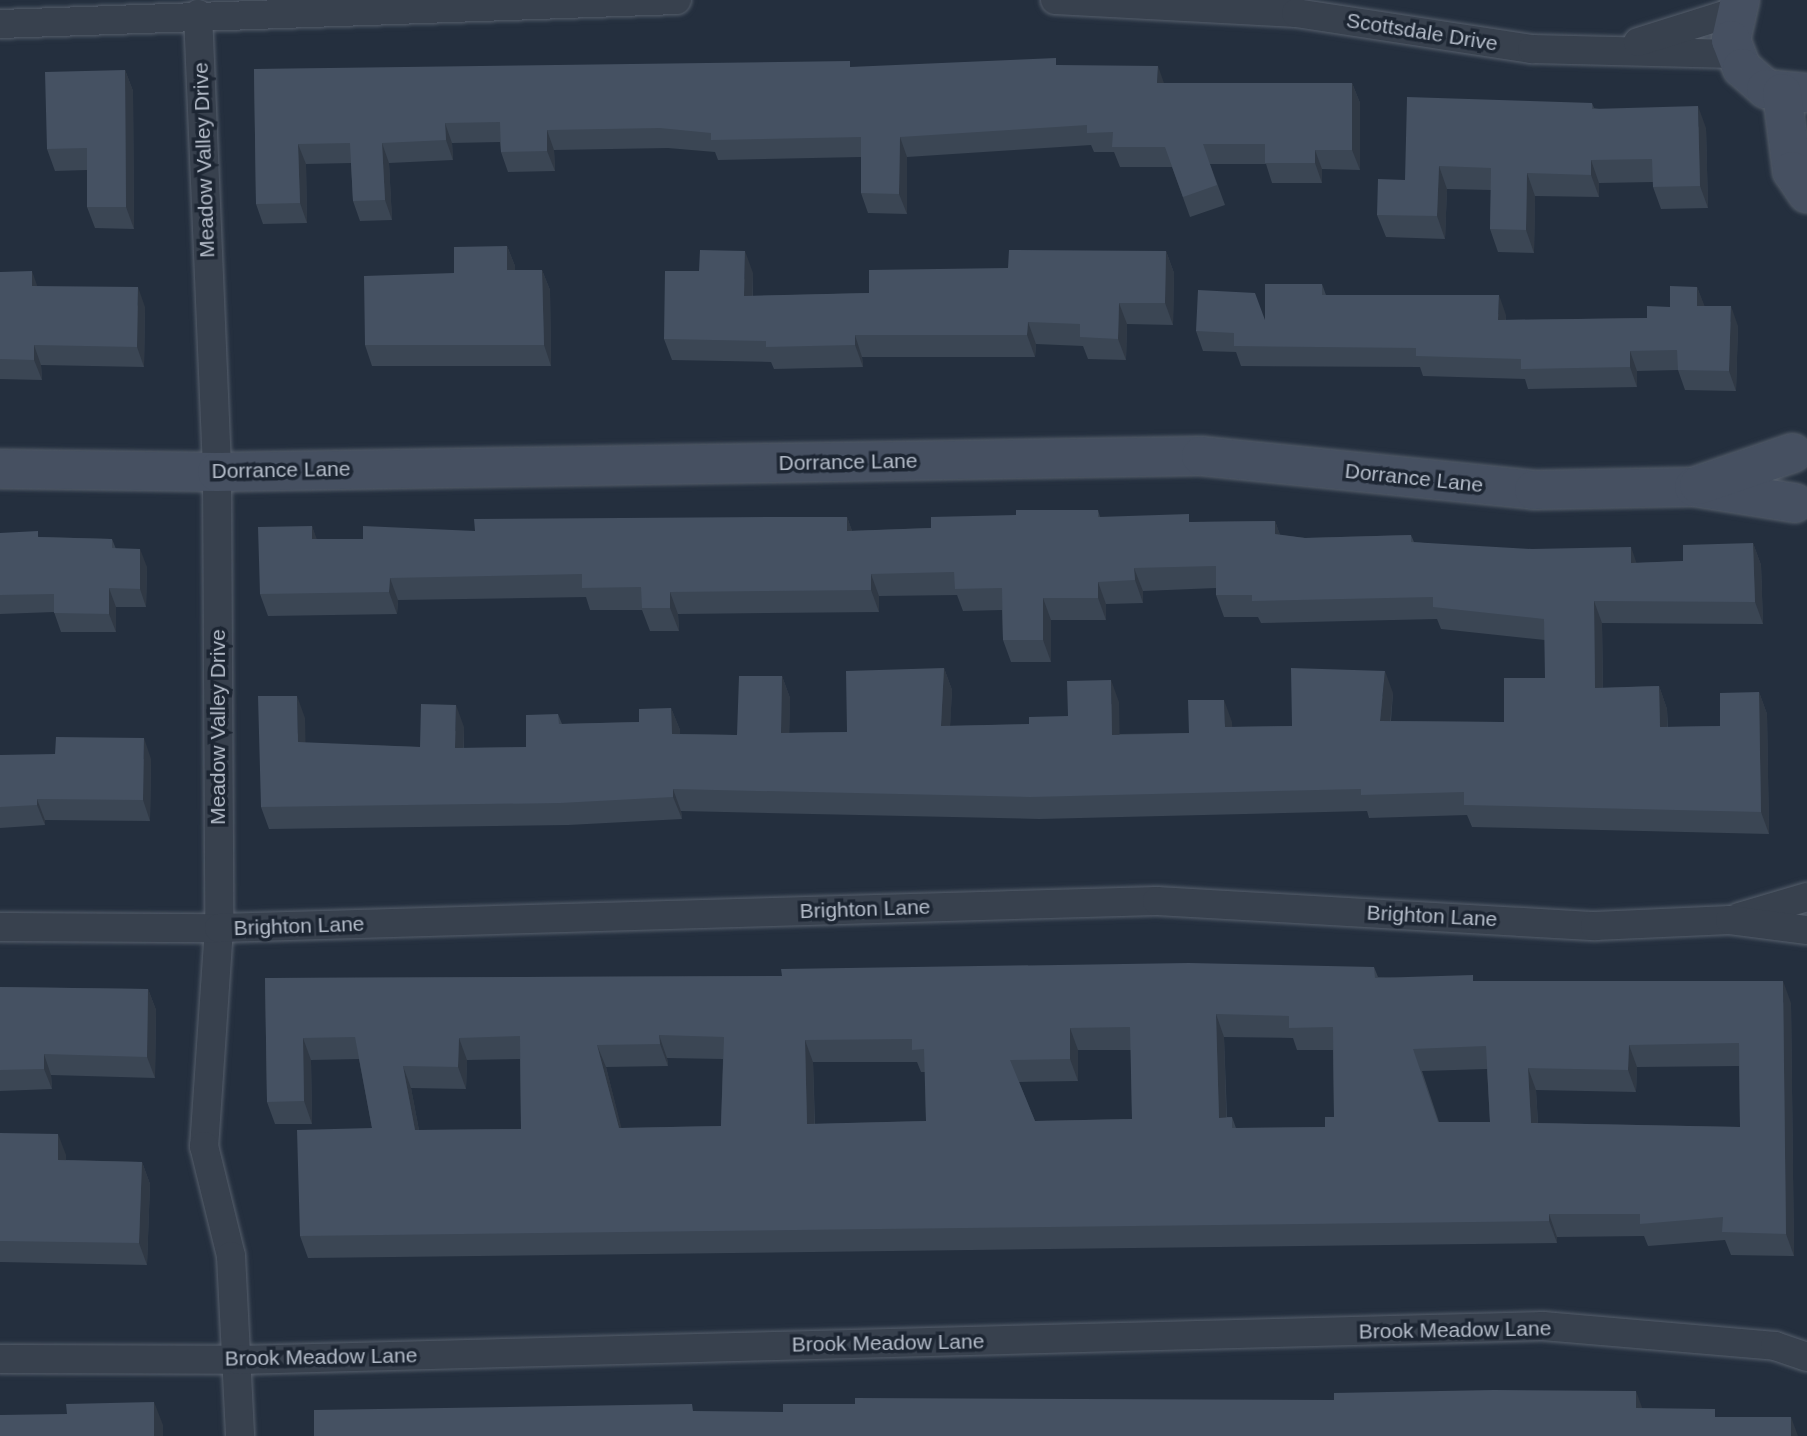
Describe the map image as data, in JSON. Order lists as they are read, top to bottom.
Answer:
{
  "streets": {
    "street": [
      "Scottsdale Drive",
      "Meadow Valley Drive",
      "Dorrance Lane",
      "Brighton Lane",
      "Brook Meadow Lane"
    ]
  },
  "crossings": [
    ["Meadow Valley Drive", "Dorrance Lane"],
    ["Meadow Valley Drive", "Brighton Lane"],
    ["Meadow Valley Drive", "Brook Meadow Lane"]
  ]
}
